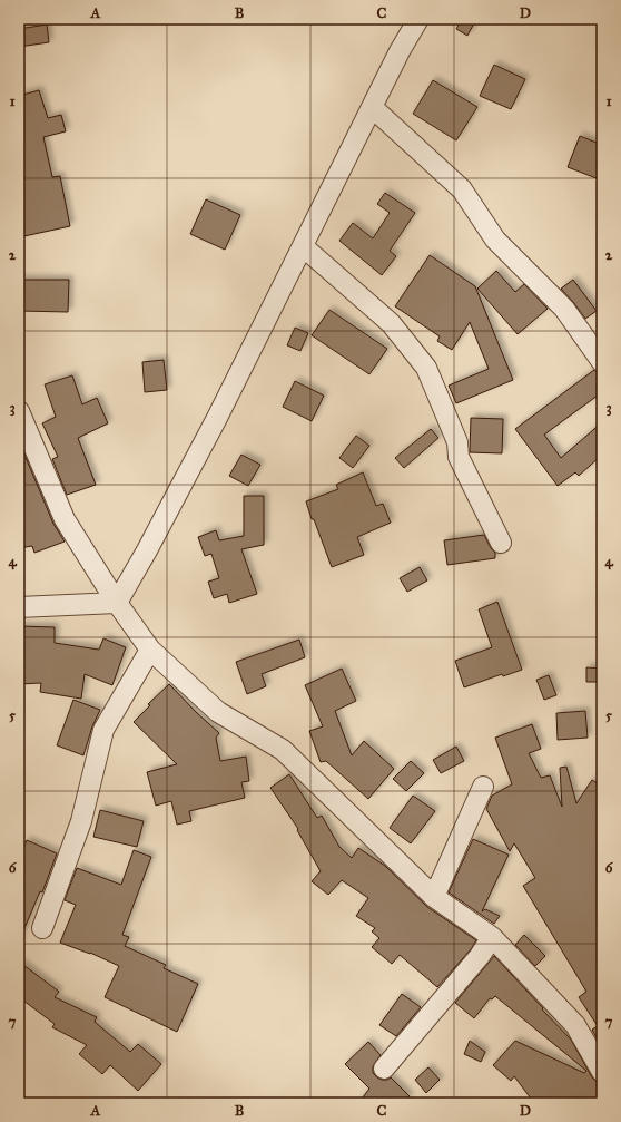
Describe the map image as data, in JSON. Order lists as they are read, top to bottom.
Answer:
{
  "grid": {
    "columns": [
      "A",
      "B",
      "C",
      "D"
    ],
    "rows": [
      "1",
      "2",
      "3",
      "4",
      "5",
      "6",
      "7"
    ]
  }
}
